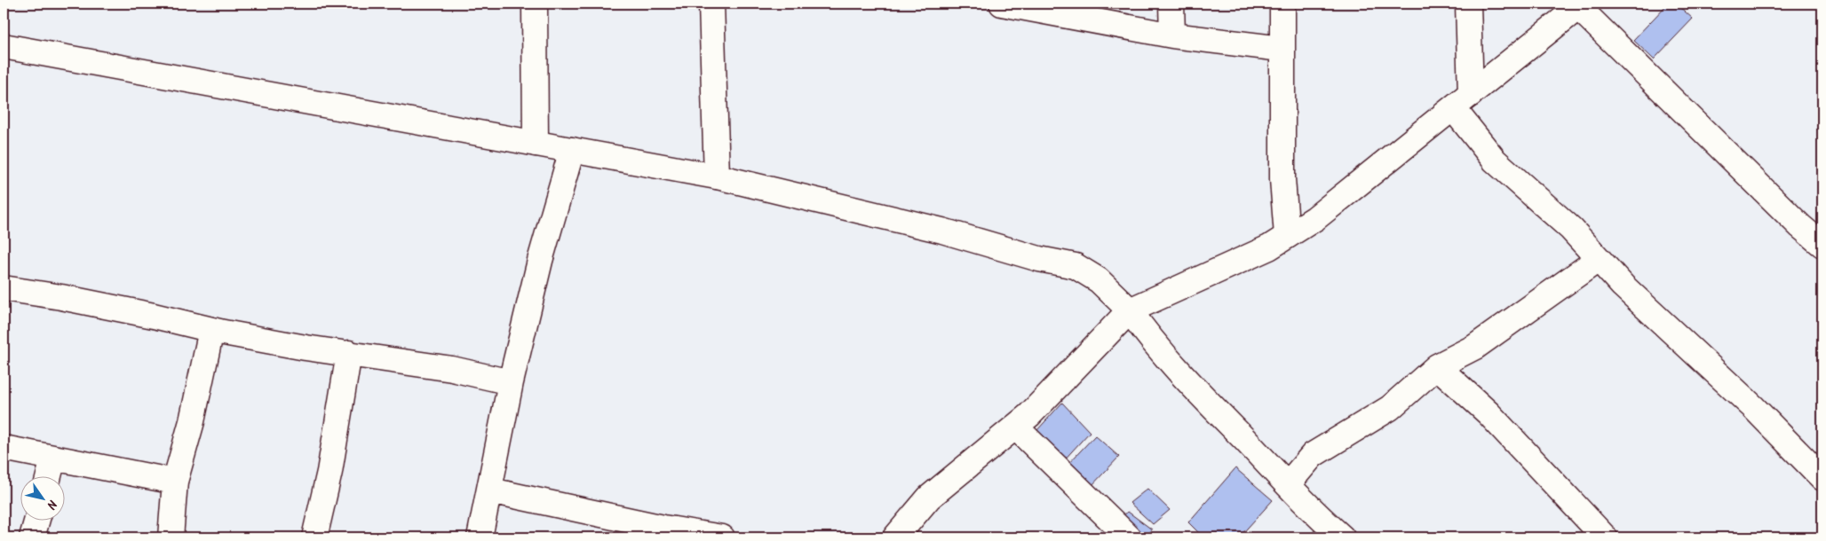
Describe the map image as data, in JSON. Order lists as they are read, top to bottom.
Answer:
{
  "north": "bottom right"
}
